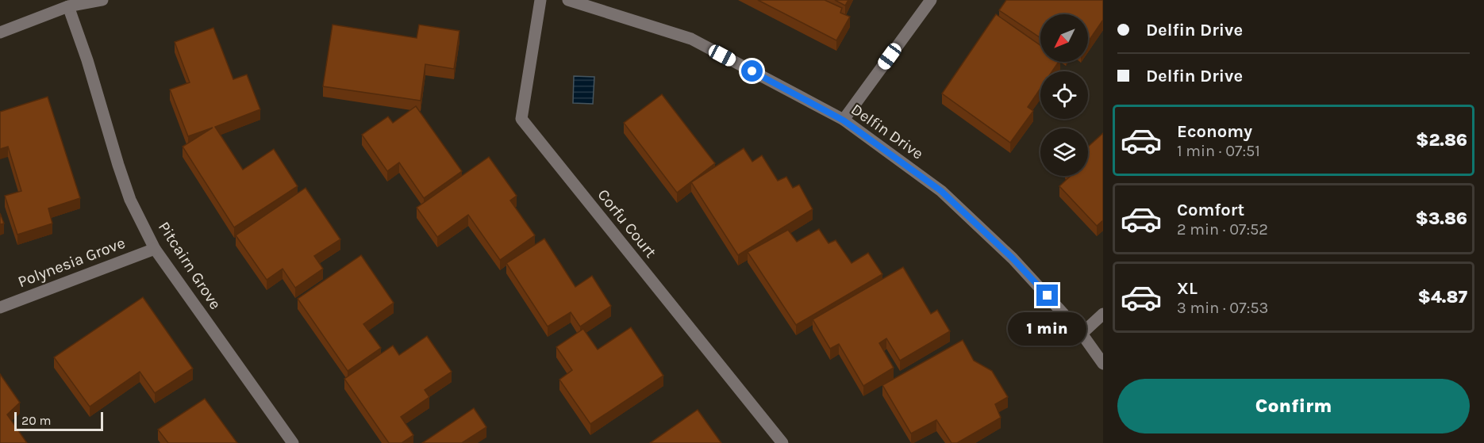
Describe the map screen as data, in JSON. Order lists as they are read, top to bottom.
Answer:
{
  "streets": {
    "street": [
      "Delfin Drive",
      "Corfu Court",
      "Polynesia Grove",
      "Pitcairn Grove"
    ]
  },
  "crossings": [
    ["Polynesia Grove", "Pitcairn Grove"]
  ],
  "scale_bar": "20 m",
  "north": "bottom left",
  "page": {
    "banner": ["Delfin Drive", "Delfin Drive"],
    "list": [
      {
        "name": "Economy",
        "note": "1 min · 07:51",
        "value": "$2.86"
      },
      {
        "name": "Comfort",
        "note": "2 min · 07:52",
        "value": "$3.86"
      },
      {
        "name": "XL",
        "note": "3 min · 07:53",
        "value": "$4.87"
      }
    ],
    "bubble": "1 min",
    "buttons": "Confirm",
    "scale": "20 m"
  }
}
